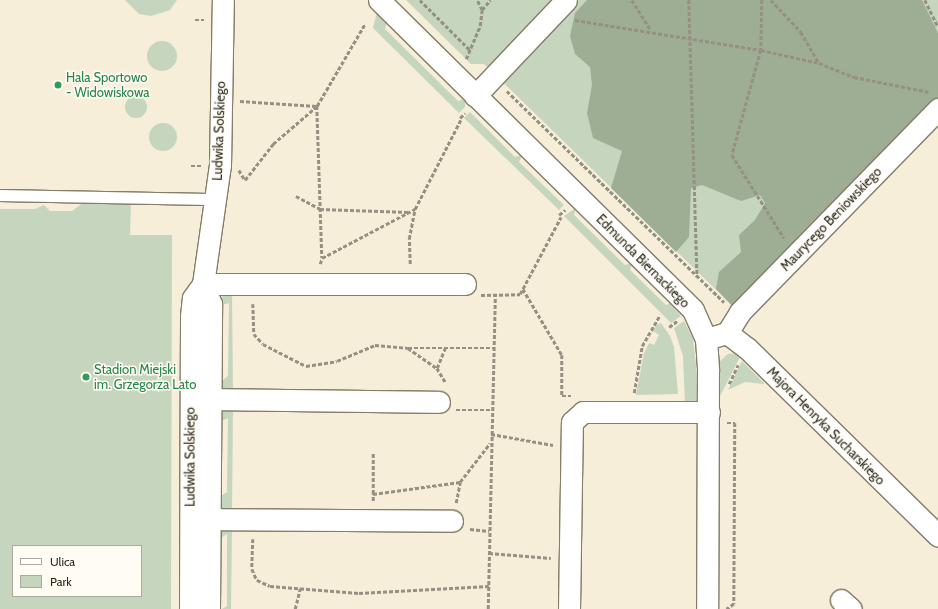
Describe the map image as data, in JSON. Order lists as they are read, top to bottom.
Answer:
{
  "streets": {
    "street": [
      "Ludwika Solskiego",
      "Maurycego Beniowskiego",
      "Edmunda Biernackiego",
      "Majora Henryka Sucharskiego"
    ]
  },
  "crossings": [
    ["Maurycego Beniowskiego", "Majora Henryka Sucharskiego"]
  ],
  "places": ["Hala Sportowo - Widowiskowa", "Stadion Miejski im. Grzegorza Lato"],
  "legend": ["Ulica", "Park"]
}
